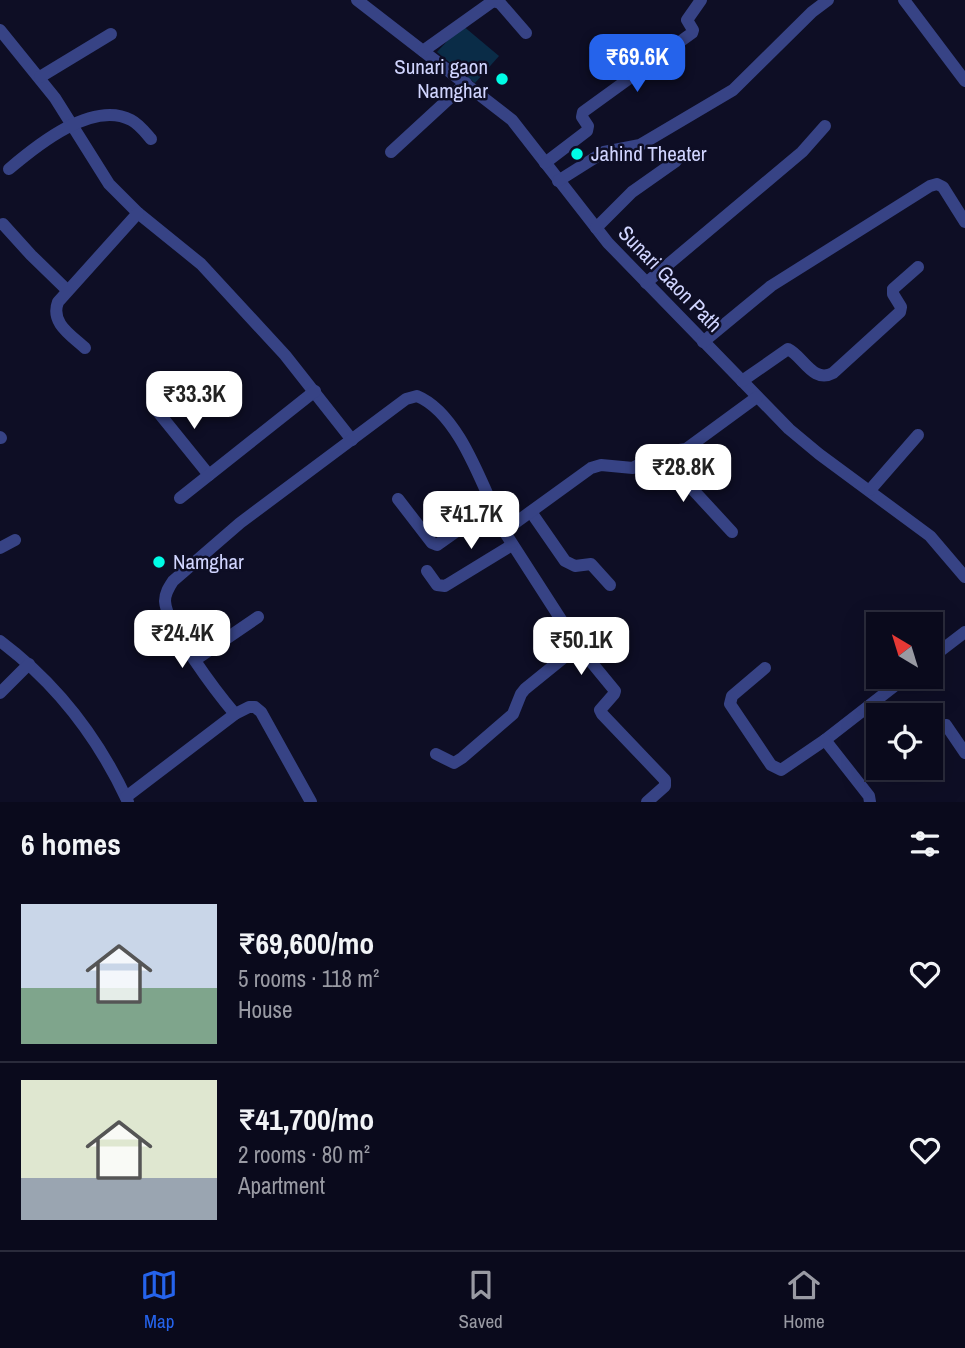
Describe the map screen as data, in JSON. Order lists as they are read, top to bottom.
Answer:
{
  "streets": {
    "street": ["Sunari Gaon Path"]
  },
  "places": ["Sunari gaon Namghar", "Jahind Theater", "Namghar"],
  "north": "top left",
  "page": {
    "price": [
      "₹69.6K",
      "₹33.3K",
      "₹28.8K",
      "₹41.7K",
      "₹24.4K",
      "₹50.1K"
    ],
    "heading": "6 homes",
    "list": [
      {
        "name": "₹69,600/mo",
        "note": "5 rooms · 118 m² · House"
      },
      {
        "name": "₹41,700/mo",
        "note": "2 rooms · 80 m² · Apartment"
      }
    ],
    "tabs": ["Map", "Saved", "Home"]
  }
}
